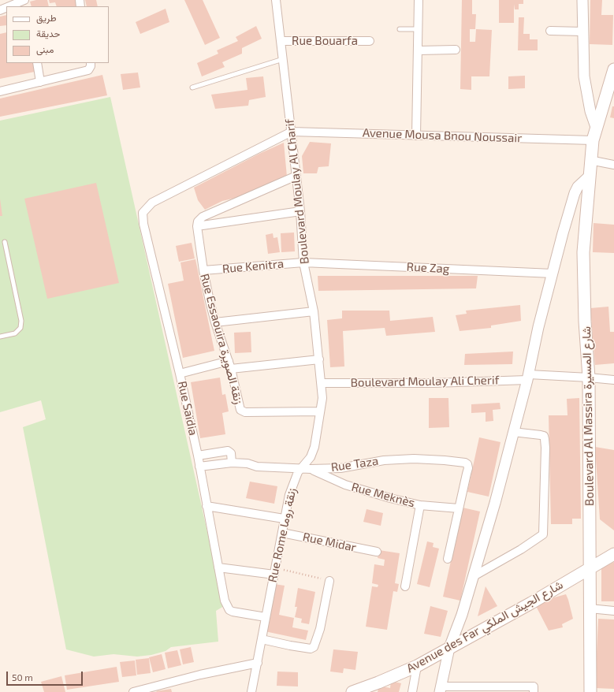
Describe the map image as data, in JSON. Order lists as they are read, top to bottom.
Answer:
{
  "streets": {
    "main road": ["Boulevard Al Massira شارع المسيرة", "Avenue des Far شارع الجيش الملكي"],
    "street": [
      "Rue Bouarfa",
      "Avenue Mousa Bnou Noussair",
      "Boulevard Moulay Al Charif",
      "Rue Kenitra",
      "Rue Zag",
      "Rue Essaouira زنقة الصويرة",
      "Boulevard Moulay Ali Cherif",
      "Rue Saïdia",
      "Rue Taza",
      "Rue Meknès",
      "Rue Rome زنقة روما",
      "Rue Midar"
    ]
  },
  "crossings": [
    ["Rue Bouarfa", "Boulevard Moulay Al Charif"],
    ["Avenue Mousa Bnou Noussair", "Boulevard Moulay Al Charif"],
    ["Avenue Mousa Bnou Noussair", "Rue Saïdia"],
    ["Avenue Mousa Bnou Noussair", "Boulevard Al Massira شارع المسيرة"],
    ["Boulevard Moulay Al Charif", "Rue Kenitra"],
    ["Boulevard Moulay Al Charif", "Rue Zag"],
    ["Boulevard Moulay Al Charif", "Boulevard Moulay Ali Cherif"],
    ["Boulevard Moulay Al Charif", "Rue Saïdia"],
    ["Boulevard Moulay Al Charif", "Rue Rome زنقة روما"],
    ["Rue Kenitra", "Rue Zag"],
    ["Rue Kenitra", "Rue Essaouira زنقة الصويرة"],
    ["Rue Essaouira زنقة الصويرة", "Rue Rome زنقة روما"],
    ["Boulevard Moulay Ali Cherif", "Boulevard Al Massira شارع المسيرة"],
    ["Boulevard Moulay Ali Cherif", "Rue Rome زنقة روما"],
    ["Rue Saïdia", "Rue Taza"],
    ["Rue Saïdia", "Rue Rome زنقة روما"],
    ["Boulevard Al Massira شارع المسيرة", "Avenue des Far شارع الجيش الملكي"],
    ["Rue Taza", "Rue Meknès"],
    ["Rue Taza", "Rue Rome زنقة روما"],
    ["Rue Rome زنقة روما", "Rue Midar"]
  ],
  "legend": ["طريق", "حديقة", "مبنى"],
  "scale_bar": "50 m"
}
